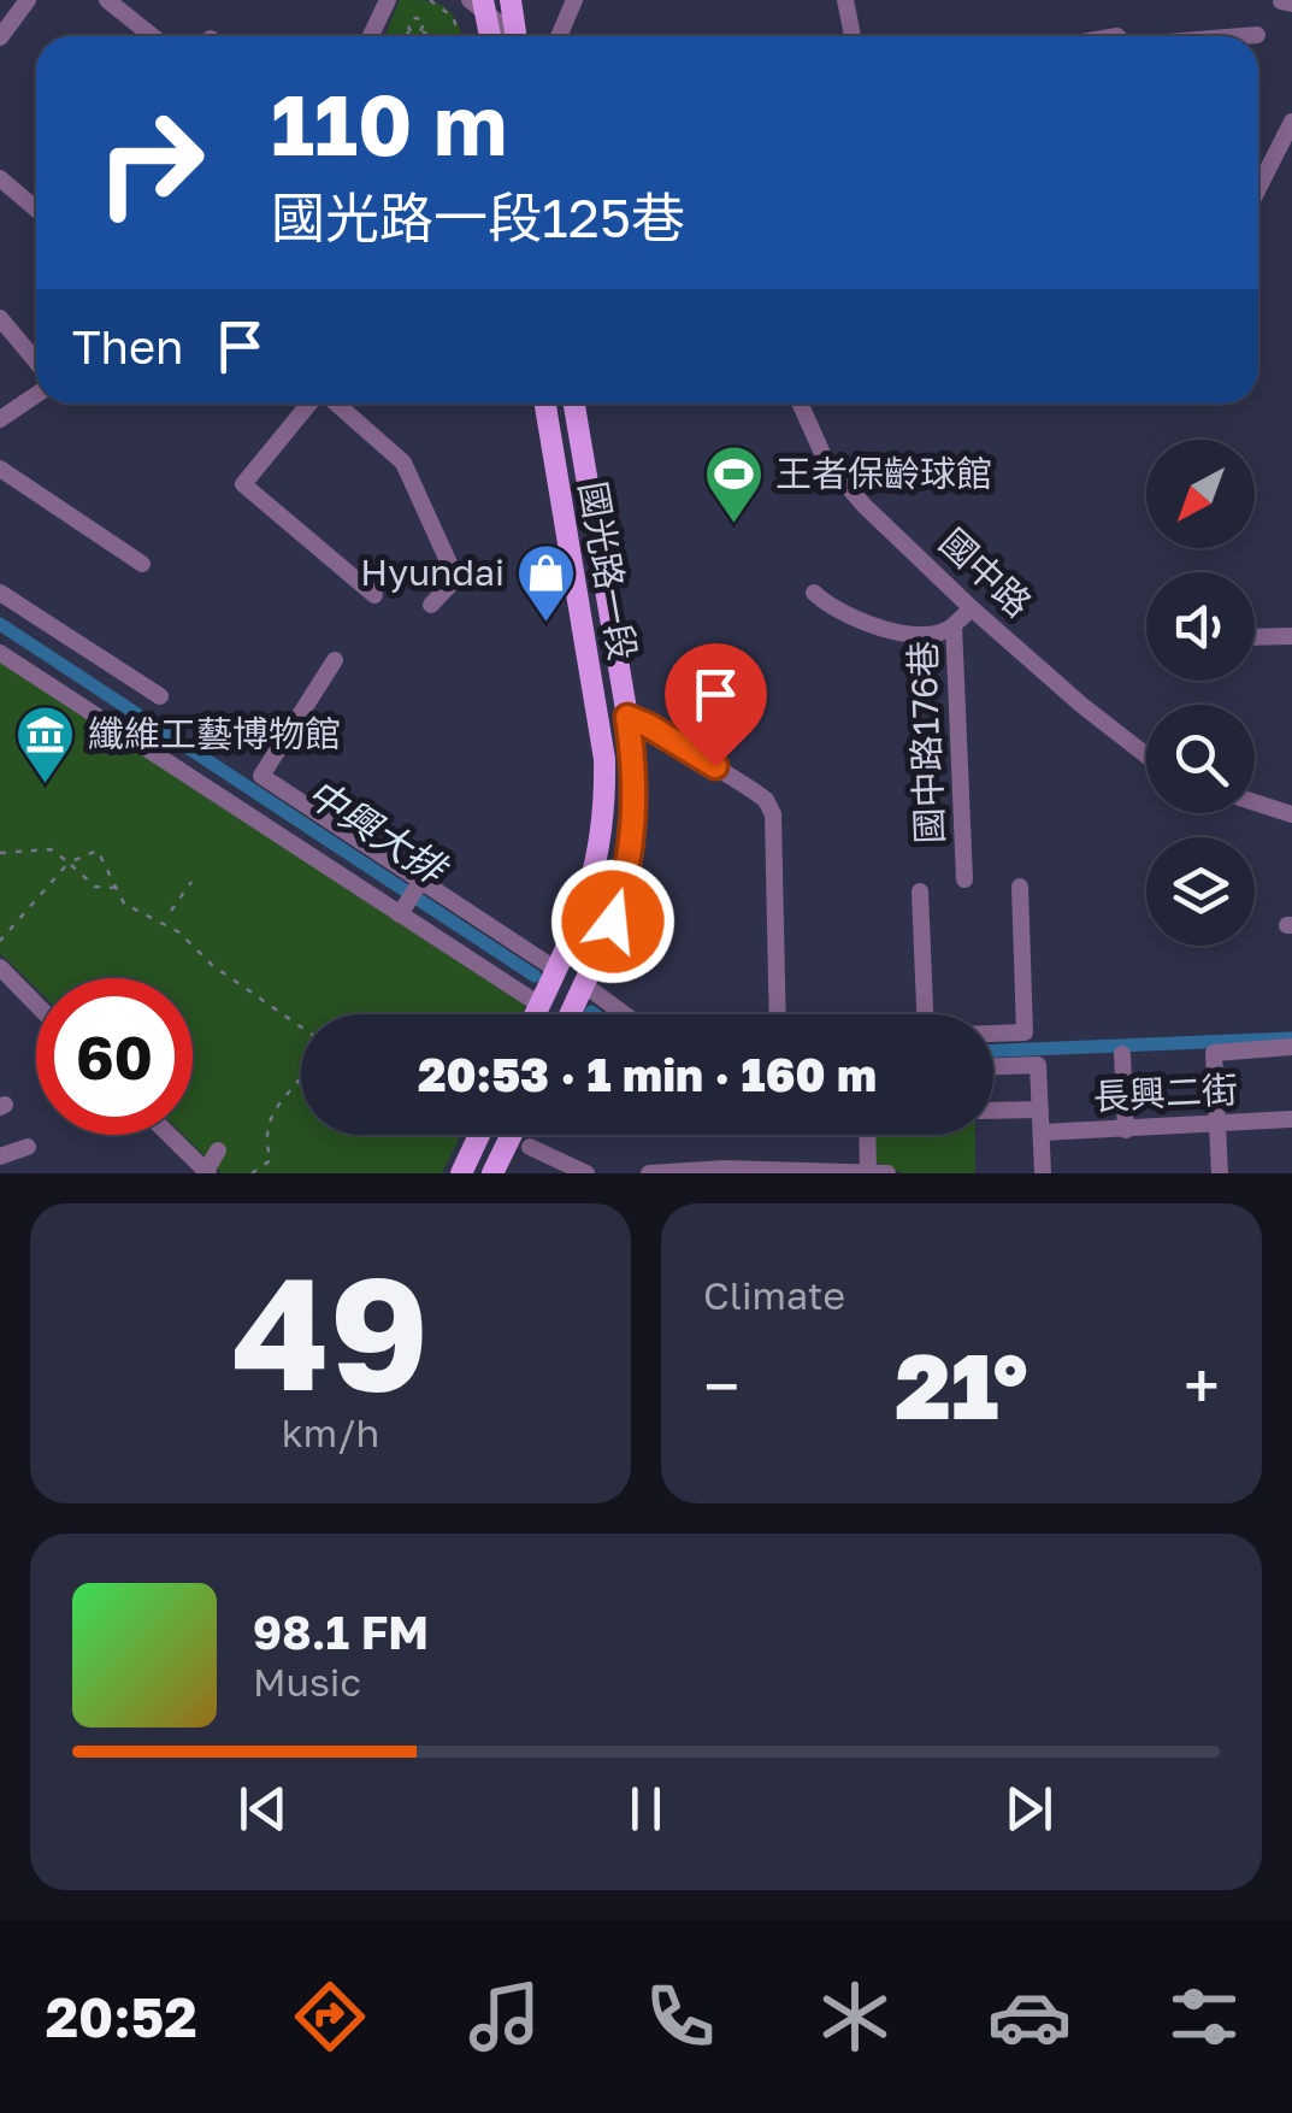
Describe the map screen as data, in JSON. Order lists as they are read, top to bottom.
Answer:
{
  "streets": {
    "main road": ["國光路一段"],
    "street": ["國中路", "國中路176巷", "長興二街"]
  },
  "crossings": [
    ["國中路", "國中路176巷"]
  ],
  "water": ["中興大排"],
  "places": {
    "sports": ["王者保齡球館"],
    "shop": ["Hyundai"],
    "museum": ["纖維工藝博物館"]
  },
  "north": "bottom left",
  "page": {
    "turn": ["110 m", "國光路一段125巷"],
    "then": "Then",
    "limit": "60",
    "trip": "20:53 · 1 min · 160 m",
    "tile": [
      ["49", "km/h"],
      "Climate"
    ],
    "heat": ["−", "21°", "+"],
    "song": ["98.1 FM", "Music"],
    "tabs": "20:52"
  }
}
